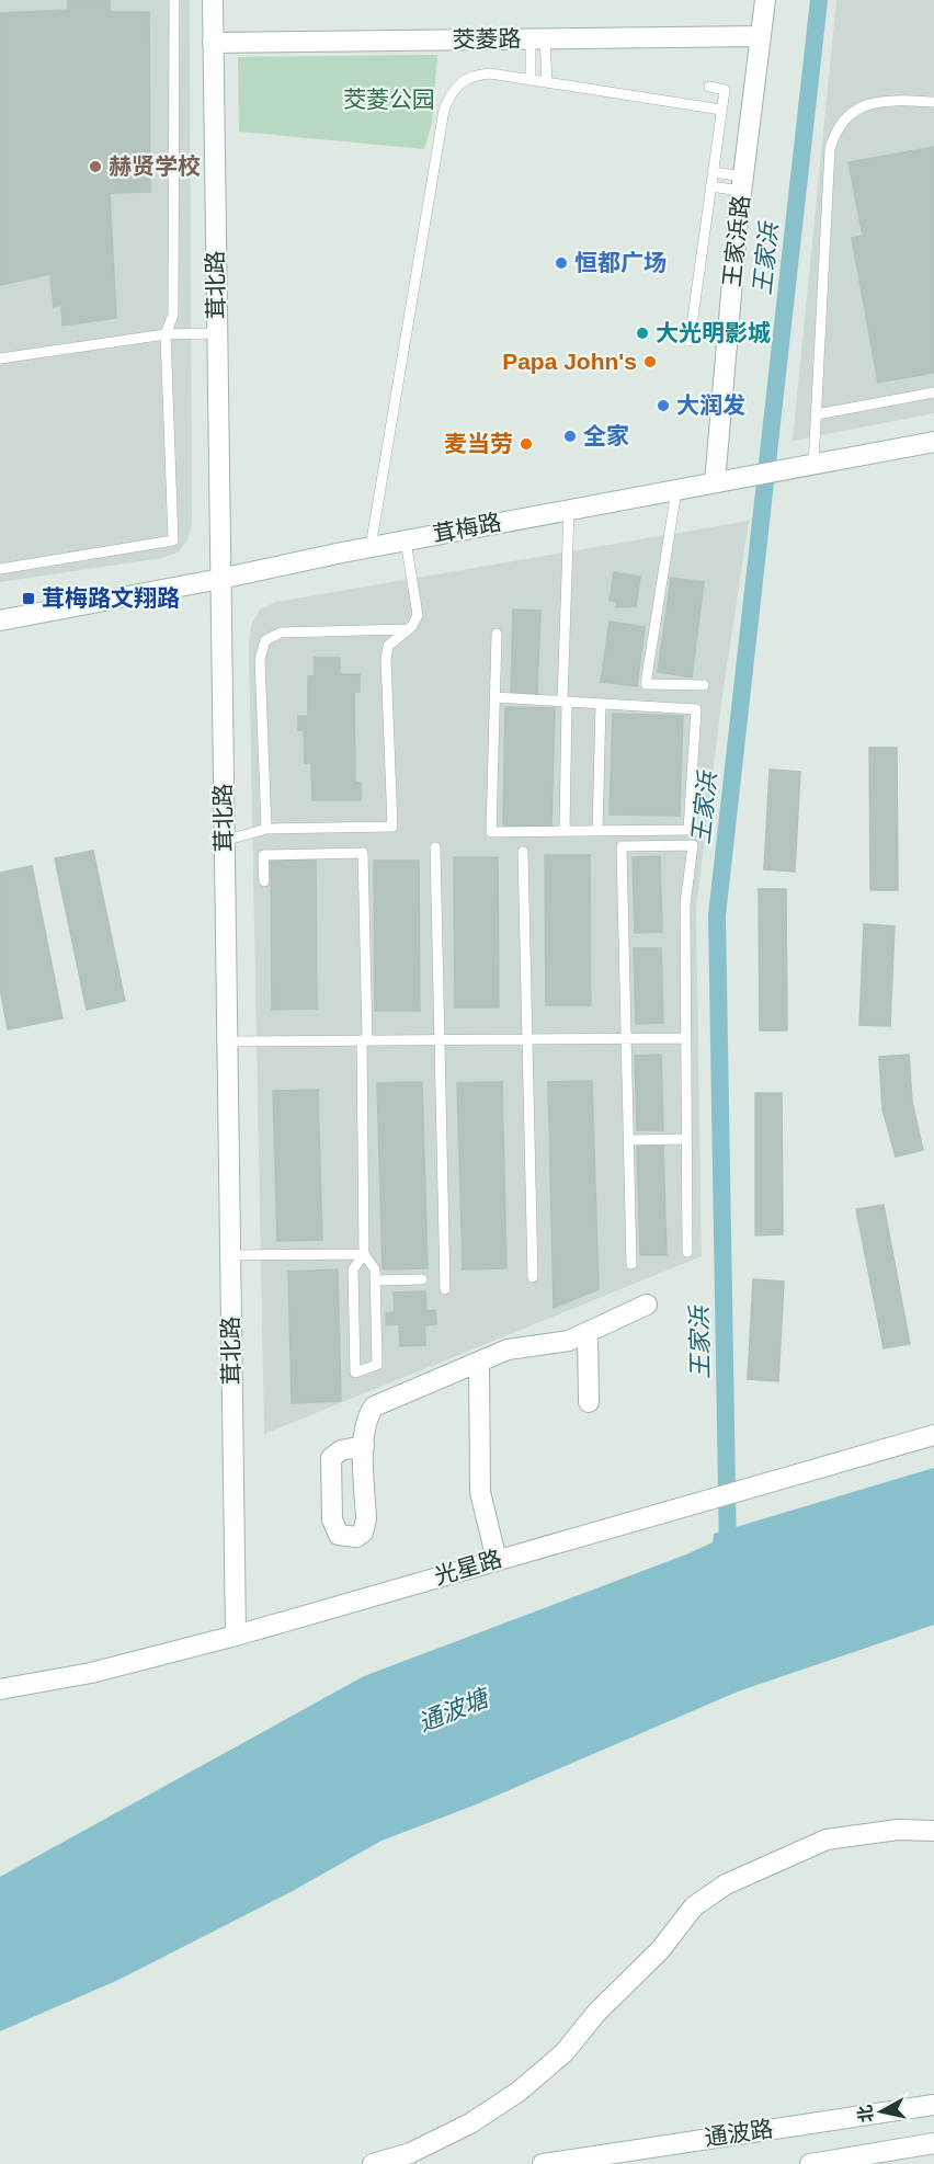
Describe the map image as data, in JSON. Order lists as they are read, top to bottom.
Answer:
{
  "streets": {
    "street": [
      "茭菱路",
      "王家浜路",
      "茸北路",
      "茸梅路",
      "光星路",
      "通波路"
    ]
  },
  "crossings": [
    ["茭菱路", "王家浜路"],
    ["茭菱路", "茸北路"],
    ["王家浜路", "茸梅路"],
    ["茸北路", "茸梅路"],
    ["茸北路", "光星路"]
  ],
  "water": ["王家浜", "通波塘"],
  "parks": ["茭菱公园"],
  "places": {
    "other": [
      "赫贤学校",
      "恒都广场",
      "大光明影城",
      "Papa John's",
      "大润发",
      "全家",
      "麦当劳"
    ],
    "transit": ["茸梅路文翔路"]
  },
  "north": "left"
}
